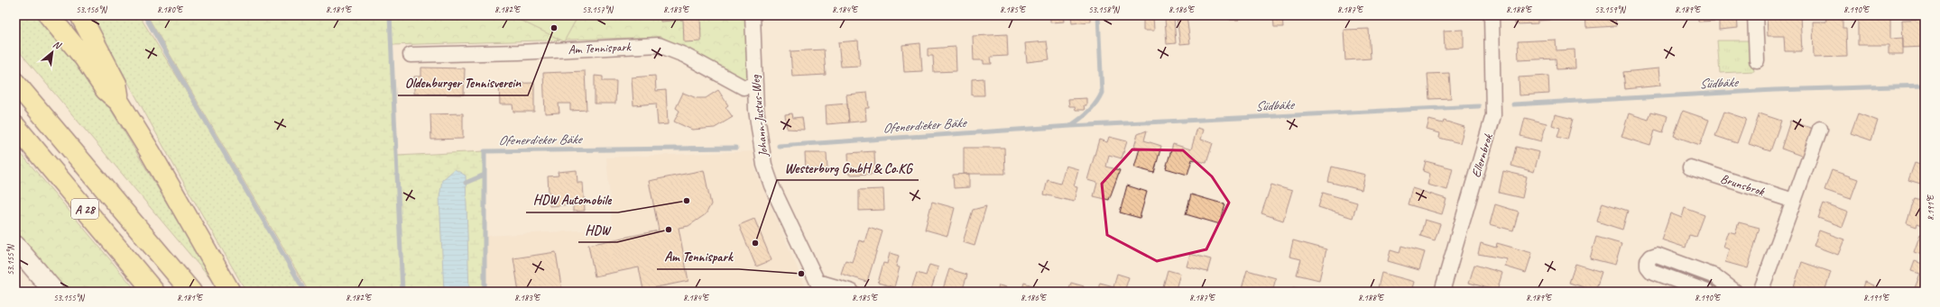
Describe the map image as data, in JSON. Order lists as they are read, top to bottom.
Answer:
{
  "streets": {
    "highway": ["A 28"],
    "street": [
      "Am Tennispark",
      "Johann-Justus-Weg",
      "Ellernbrok",
      "Brunsbrok"
    ]
  },
  "crossings": [
    ["Am Tennispark", "Johann-Justus-Weg"]
  ],
  "water": ["Südbäke", "Ofenerdieker Bäke"],
  "places": [
    "Oldenburger Tennisverein",
    "HDW Automobile",
    "HDW",
    "Westerburg GmbH & Co.KG",
    "Am Tennispark"
  ],
  "north": "top right",
  "coordinates": [
    "53.156°N",
    "8.180°E",
    "8.181°E",
    "8.182°E",
    "53.157°N",
    "8.183°E",
    "8.184°E",
    "8.185°E",
    "53.158°N",
    "8.186°E",
    "8.187°E",
    "8.188°E",
    "53.159°N",
    "8.189°E",
    "8.190°E",
    "8.191°E",
    "53.155°N"
  ]
}
